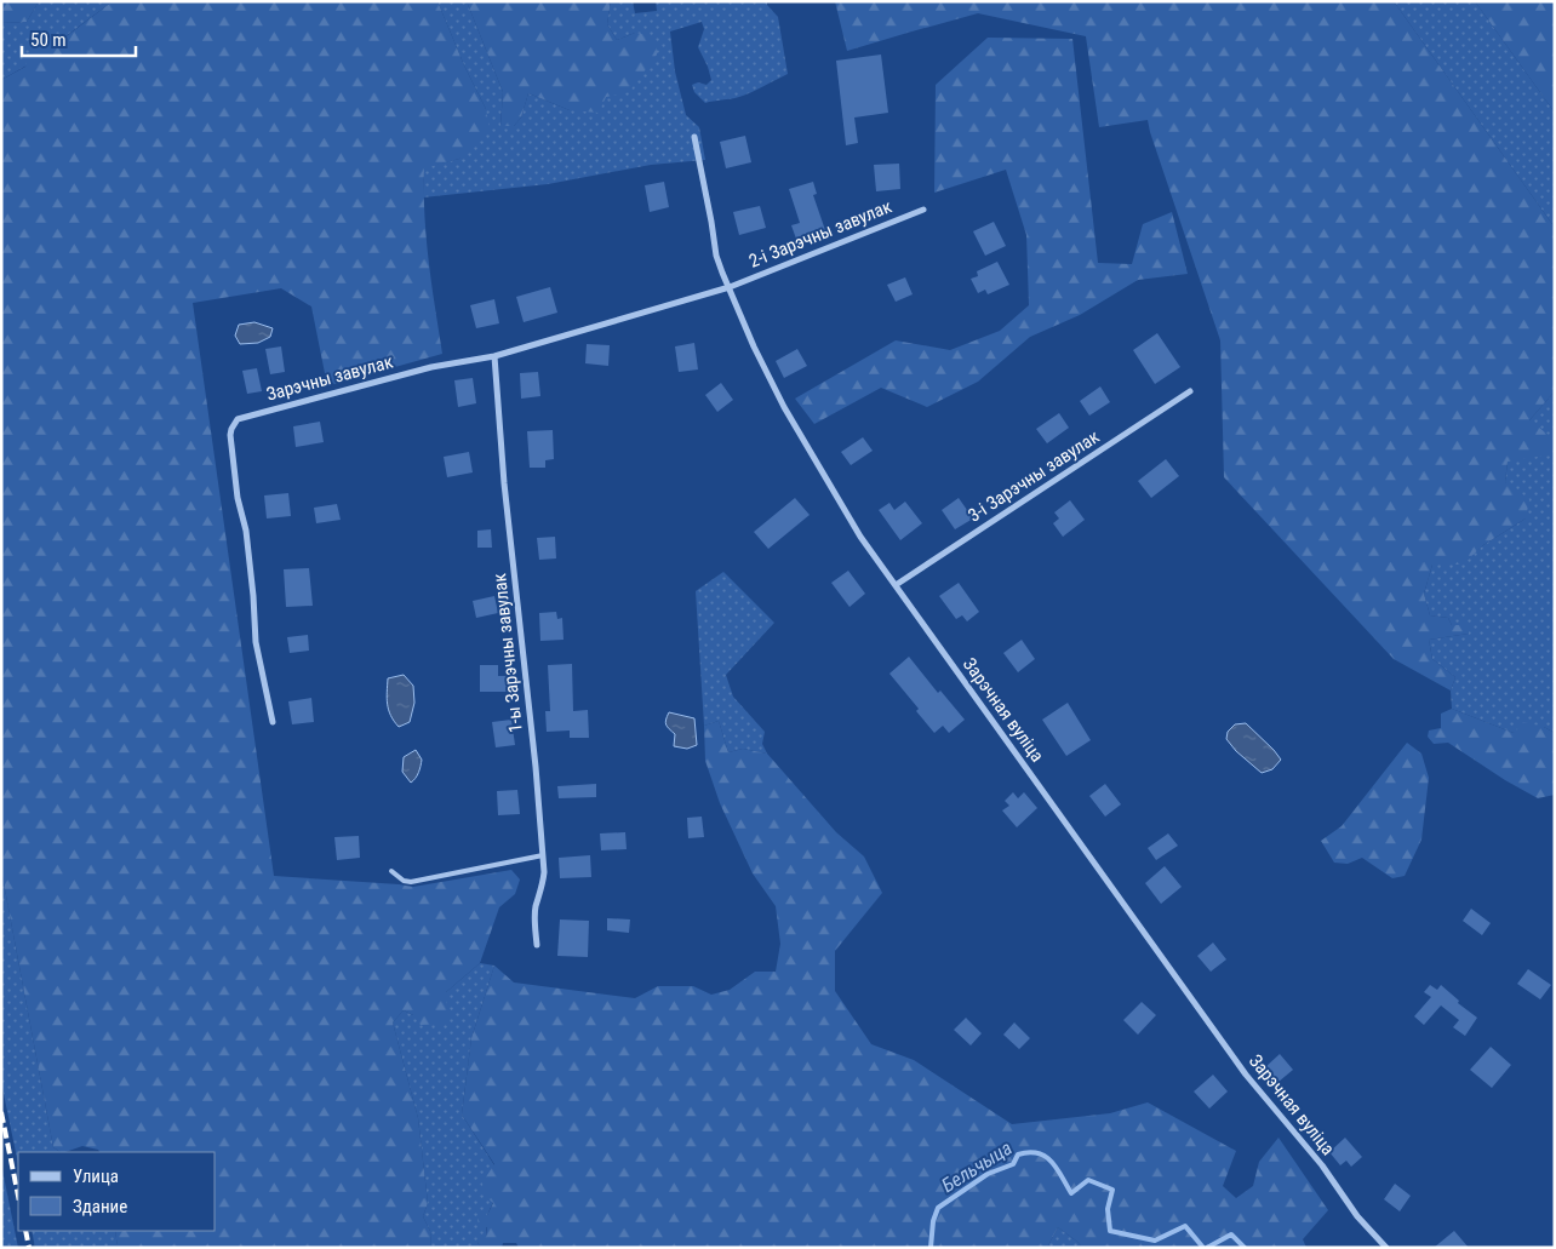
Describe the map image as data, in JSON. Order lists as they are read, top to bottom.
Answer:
{
  "streets": {
    "street": [
      "2-і Зарэчны завулак",
      "Зарэчны завулак",
      "3-і Зарэчны завулак",
      "1-ы Зарэчны завулак",
      "Зарэчная вуліца"
    ]
  },
  "crossings": [
    ["2-і Зарэчны завулак", "Зарэчны завулак"],
    ["2-і Зарэчны завулак", "Зарэчная вуліца"],
    ["Зарэчны завулак", "1-ы Зарэчны завулак"],
    ["Зарэчны завулак", "Зарэчная вуліца"],
    ["3-і Зарэчны завулак", "Зарэчная вуліца"]
  ],
  "water": ["Бельчыца"],
  "legend": ["Улица", "Здание"],
  "scale_bar": "50 m"
}
